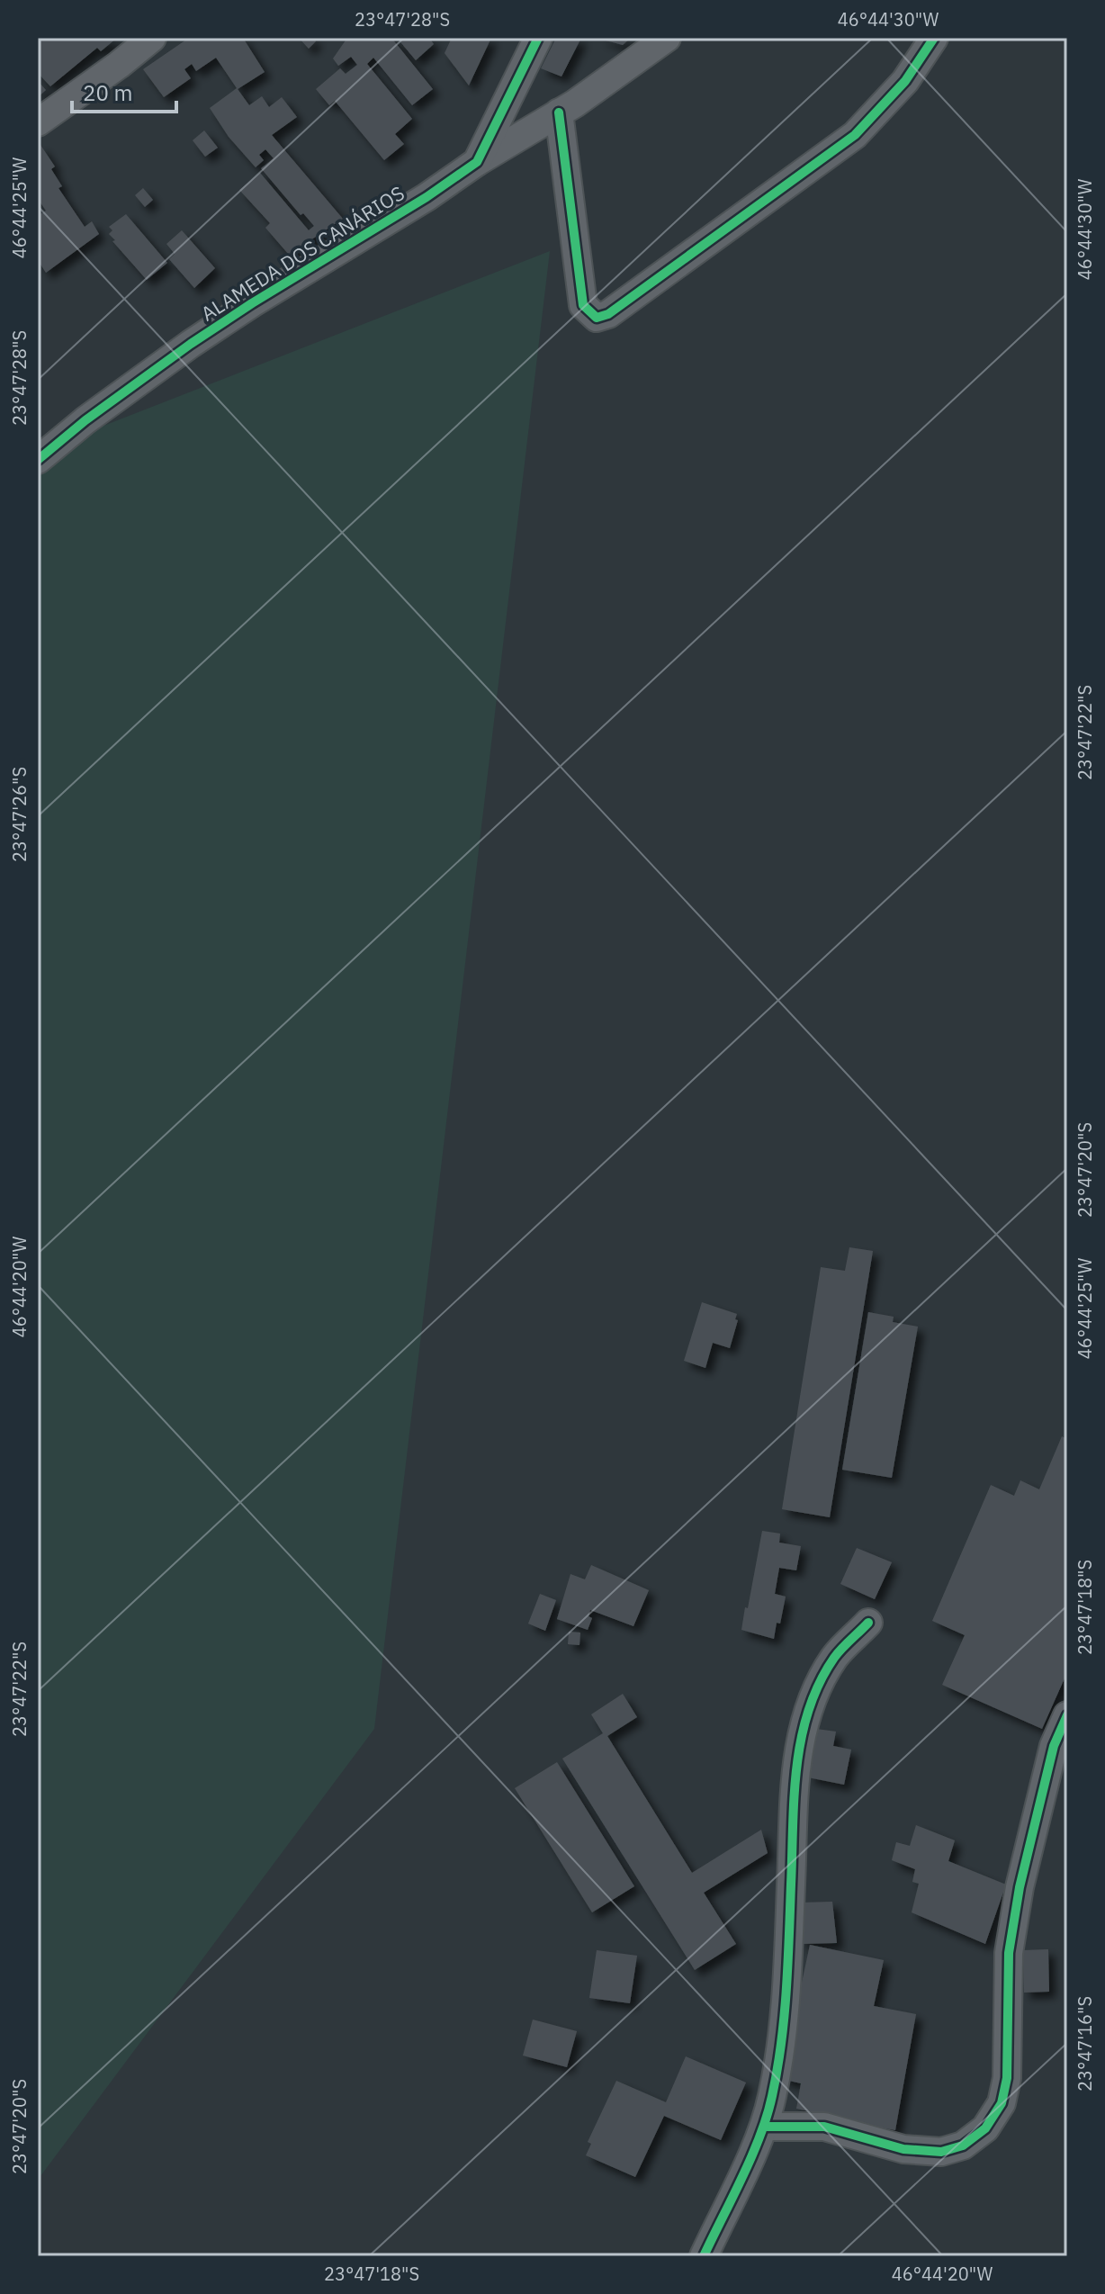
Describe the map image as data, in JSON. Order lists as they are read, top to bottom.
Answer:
{
  "streets": {
    "street": ["ALAMEDA DOS CANÁRIOS"]
  },
  "scale_bar": "20 m",
  "coordinates": [
    "23°47'28\"S",
    "46°44'30\"W",
    "46°44'25\"W",
    "23°47'22\"S",
    "23°47'26\"S",
    "23°47'20\"S",
    "46°44'20\"W",
    "23°47'18\"S",
    "23°47'16\"S"
  ]
}
